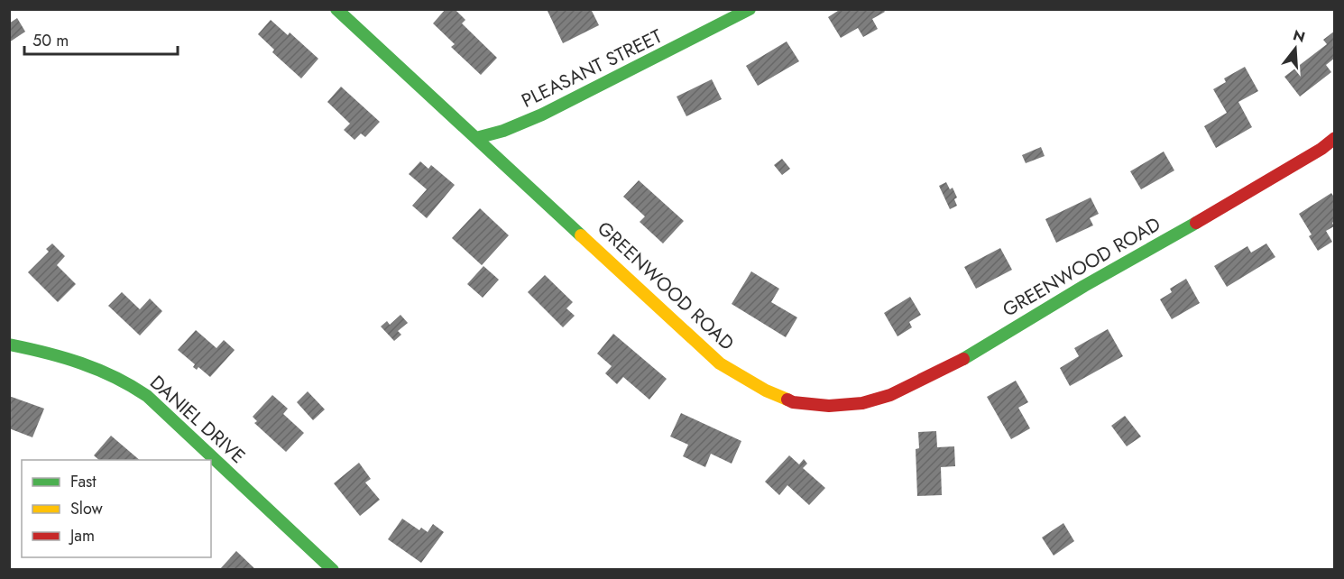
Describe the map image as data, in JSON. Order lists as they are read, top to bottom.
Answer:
{
  "streets": {
    "street": ["PLEASANT STREET", "GREENWOOD ROAD", "DANIEL DRIVE"]
  },
  "crossings": [
    ["PLEASANT STREET", "GREENWOOD ROAD"]
  ],
  "legend": ["Fast", "Slow", "Jam"],
  "scale_bar": "50 m",
  "north": "top"
}
